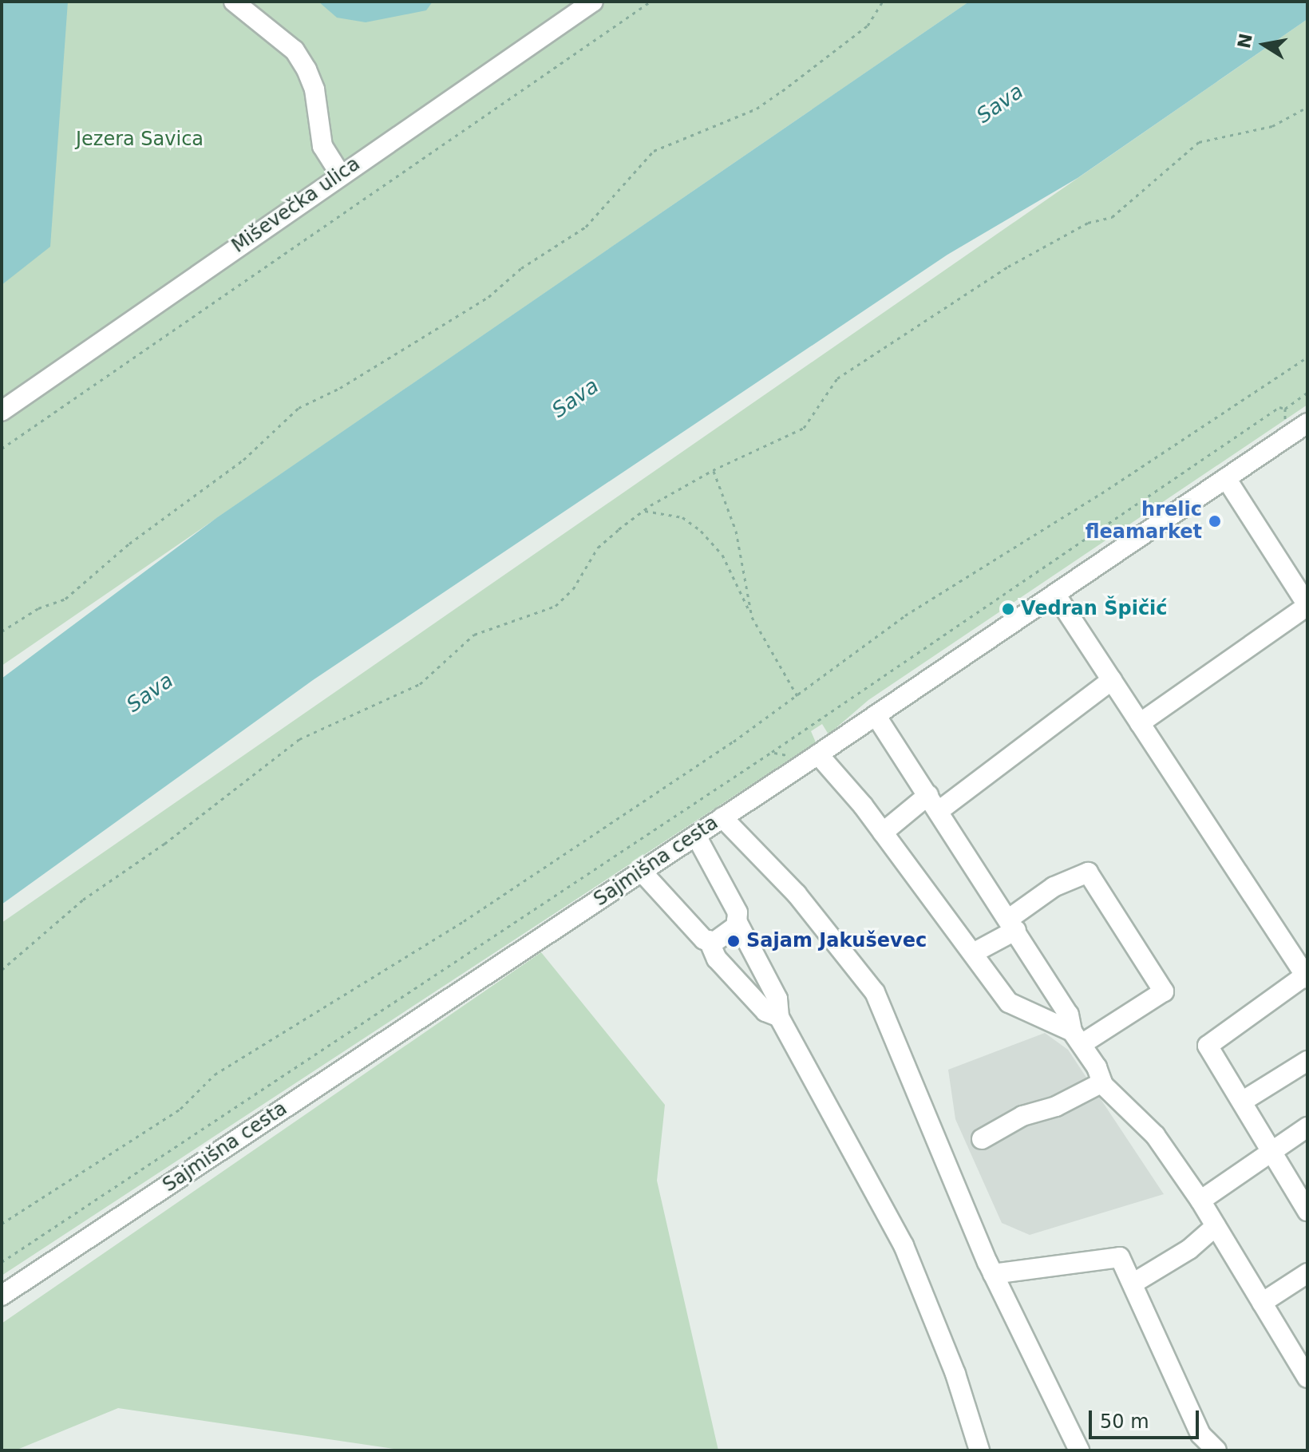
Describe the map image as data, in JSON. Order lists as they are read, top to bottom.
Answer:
{
  "streets": {
    "street": ["Miševečka ulica", "Sajmišna cesta"]
  },
  "water": ["Sava"],
  "parks": ["Jezera Savica"],
  "places": ["hrelic fleamarket", "Vedran Špičić", "Sajam Jakuševec"],
  "scale_bar": "50 m",
  "north": "left"
}
